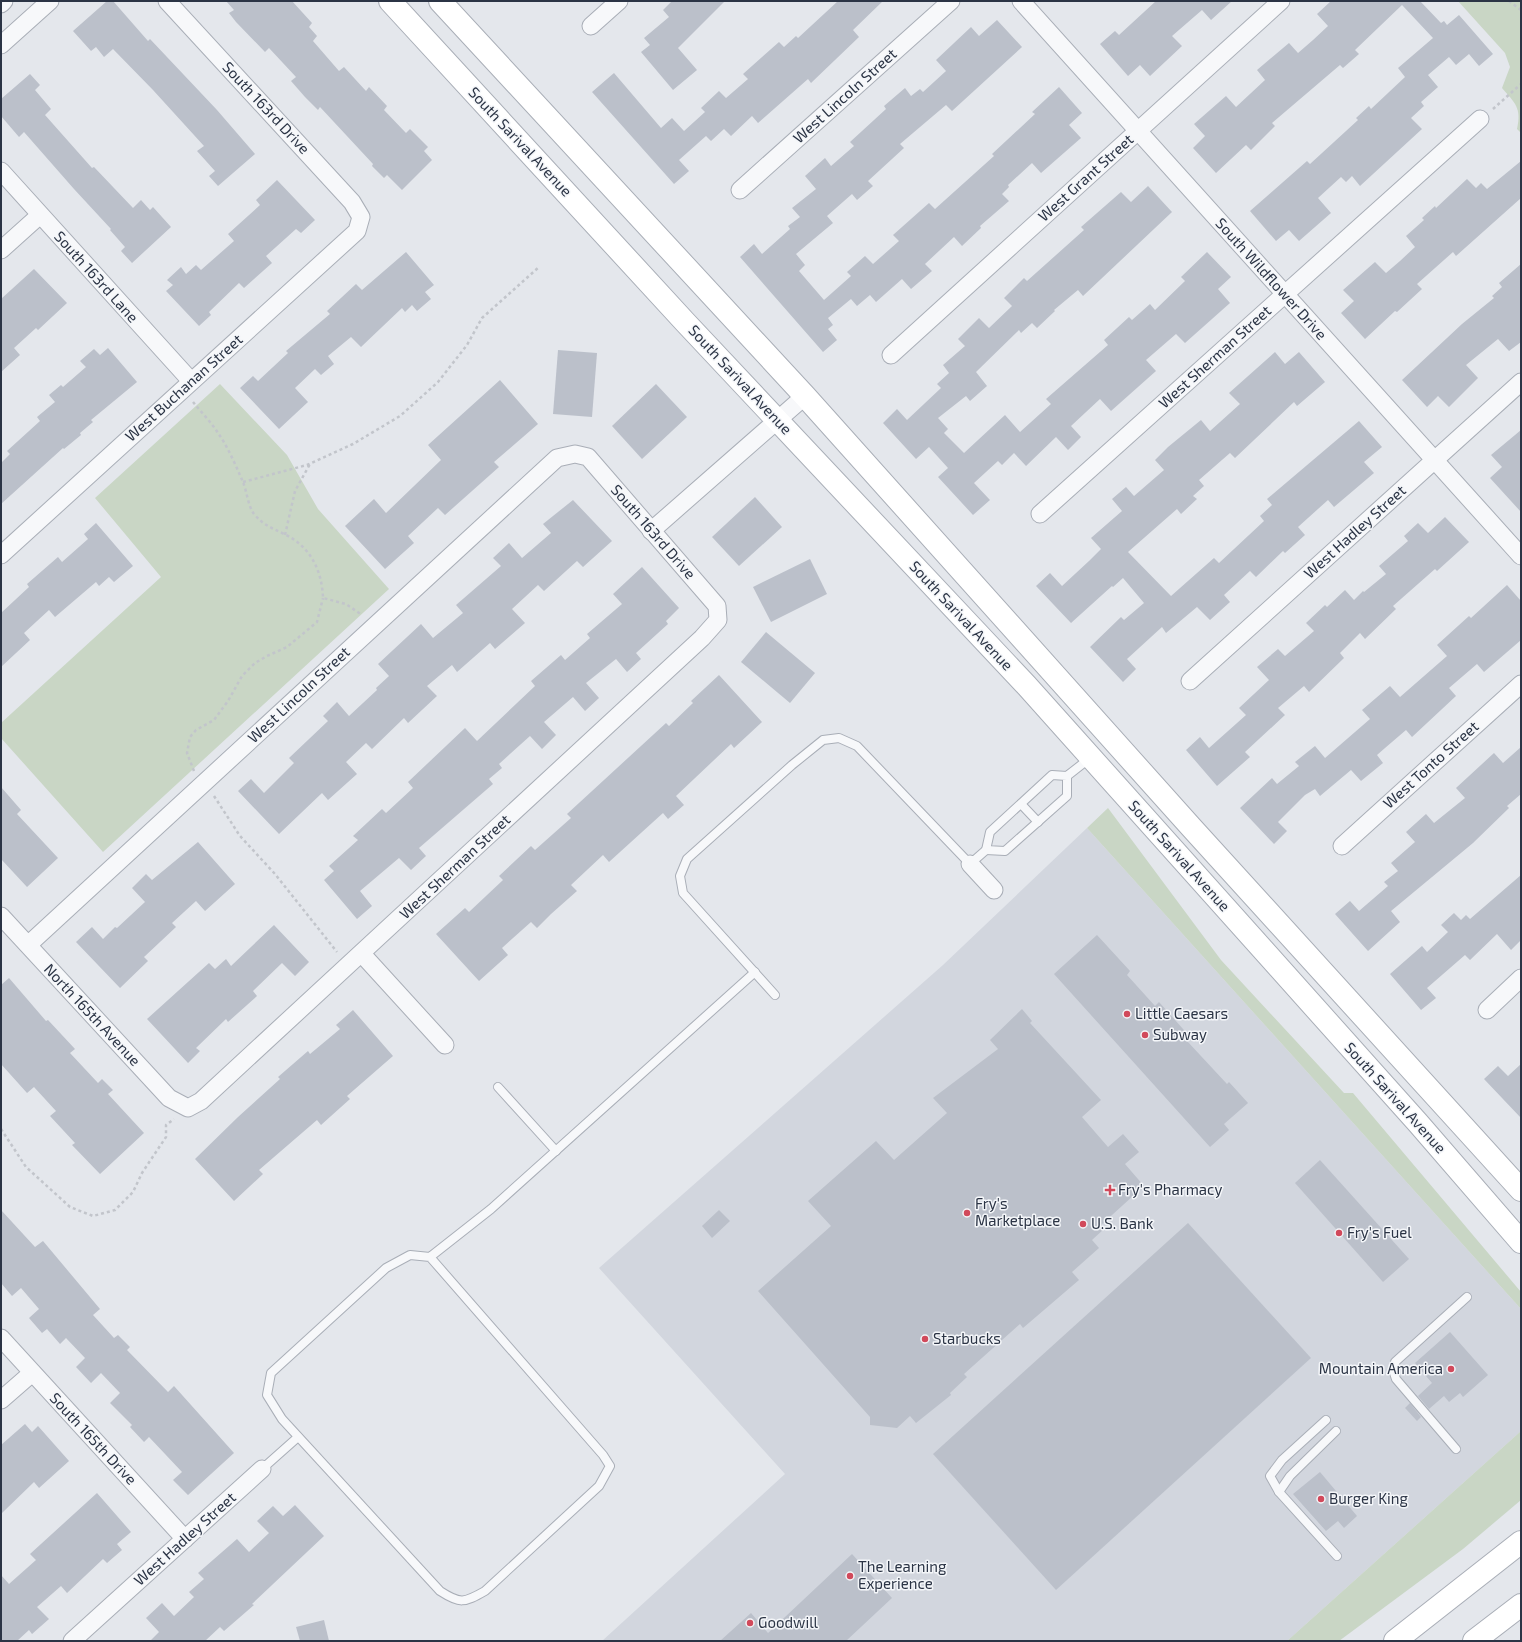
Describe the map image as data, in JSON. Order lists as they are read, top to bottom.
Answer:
{
  "streets": {
    "main road": ["South Sarival Avenue"],
    "street": [
      "West Lincoln Street",
      "South 163rd Drive",
      "West Grant Street",
      "South 163rd Lane",
      "South Wildflower Drive",
      "West Sherman Street",
      "West Buchanan Street",
      "West Hadley Street",
      "West Tonto Street",
      "North 165th Avenue",
      "South 165th Drive"
    ]
  },
  "crossings": [
    ["West Lincoln Street", "South 163rd Drive"],
    ["West Lincoln Street", "North 165th Avenue"],
    ["South 163rd Drive", "West Sherman Street"],
    ["South 163rd Drive", "West Buchanan Street"],
    ["West Grant Street", "South Wildflower Drive"],
    ["South 163rd Lane", "West Buchanan Street"],
    ["South Wildflower Drive", "West Sherman Street"],
    ["South Wildflower Drive", "West Hadley Street"],
    ["West Sherman Street", "North 165th Avenue"],
    ["West Hadley Street", "South 165th Drive"]
  ],
  "places": {
    "other": [
      "Little Caesars",
      "Subway",
      "Fry's Marketplace",
      "U.S. Bank",
      "Fry's Fuel",
      "Starbucks",
      "Mountain America",
      "Burger King",
      "The Learning Experience",
      "Goodwill"
    ],
    "health": ["Fry's Pharmacy"]
  }
}
